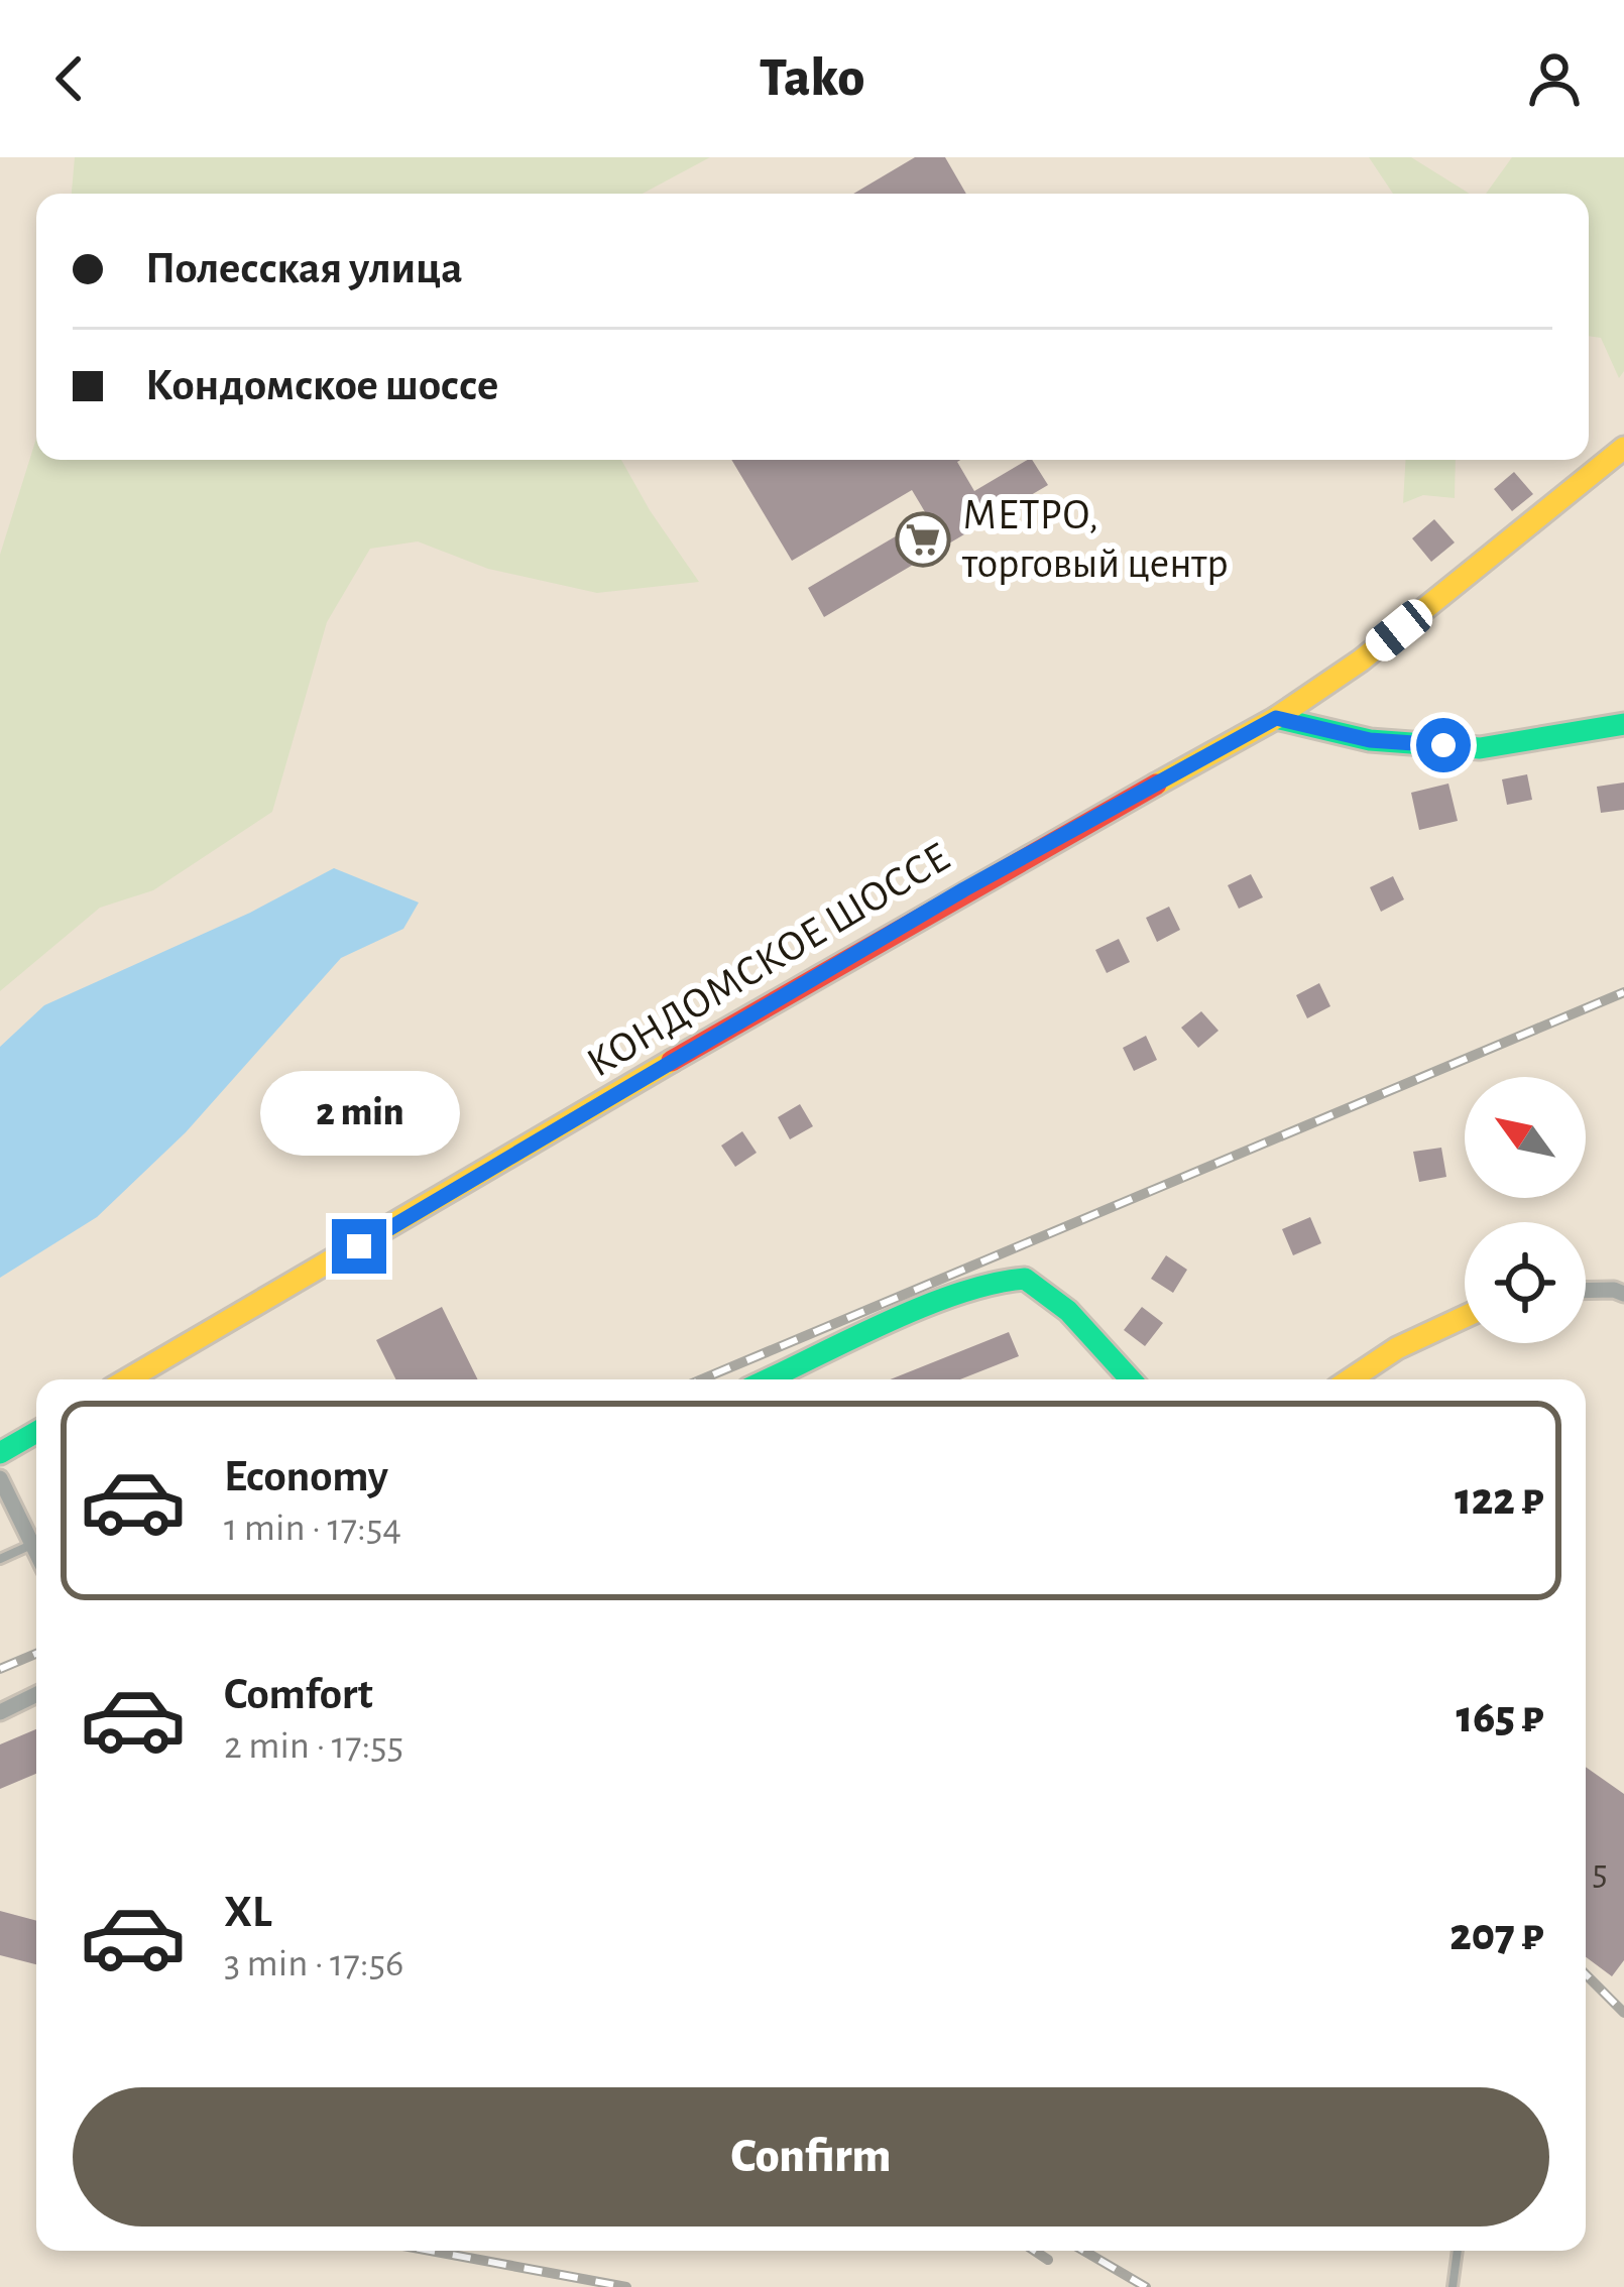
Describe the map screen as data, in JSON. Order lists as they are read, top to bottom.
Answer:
{
  "streets": {
    "street": ["КОНДОМСКОЕ ШОССЕ"]
  },
  "places": {
    "supermarket": ["МЕТРО, торговый центр"]
  },
  "house_numbers": ["5"],
  "north": "top left",
  "page": {
    "header": "Tako",
    "banner": ["Полесская улица", "Кондомское шоссе"],
    "bubble": "2 min",
    "list": [
      {
        "name": "Economy",
        "note": "1 min · 17:54",
        "value": "122 ₽"
      },
      {
        "name": "Comfort",
        "note": "2 min · 17:55",
        "value": "165 ₽"
      },
      {
        "name": "XL",
        "note": "3 min · 17:56",
        "value": "207 ₽"
      }
    ],
    "buttons": "Confirm"
  }
}
